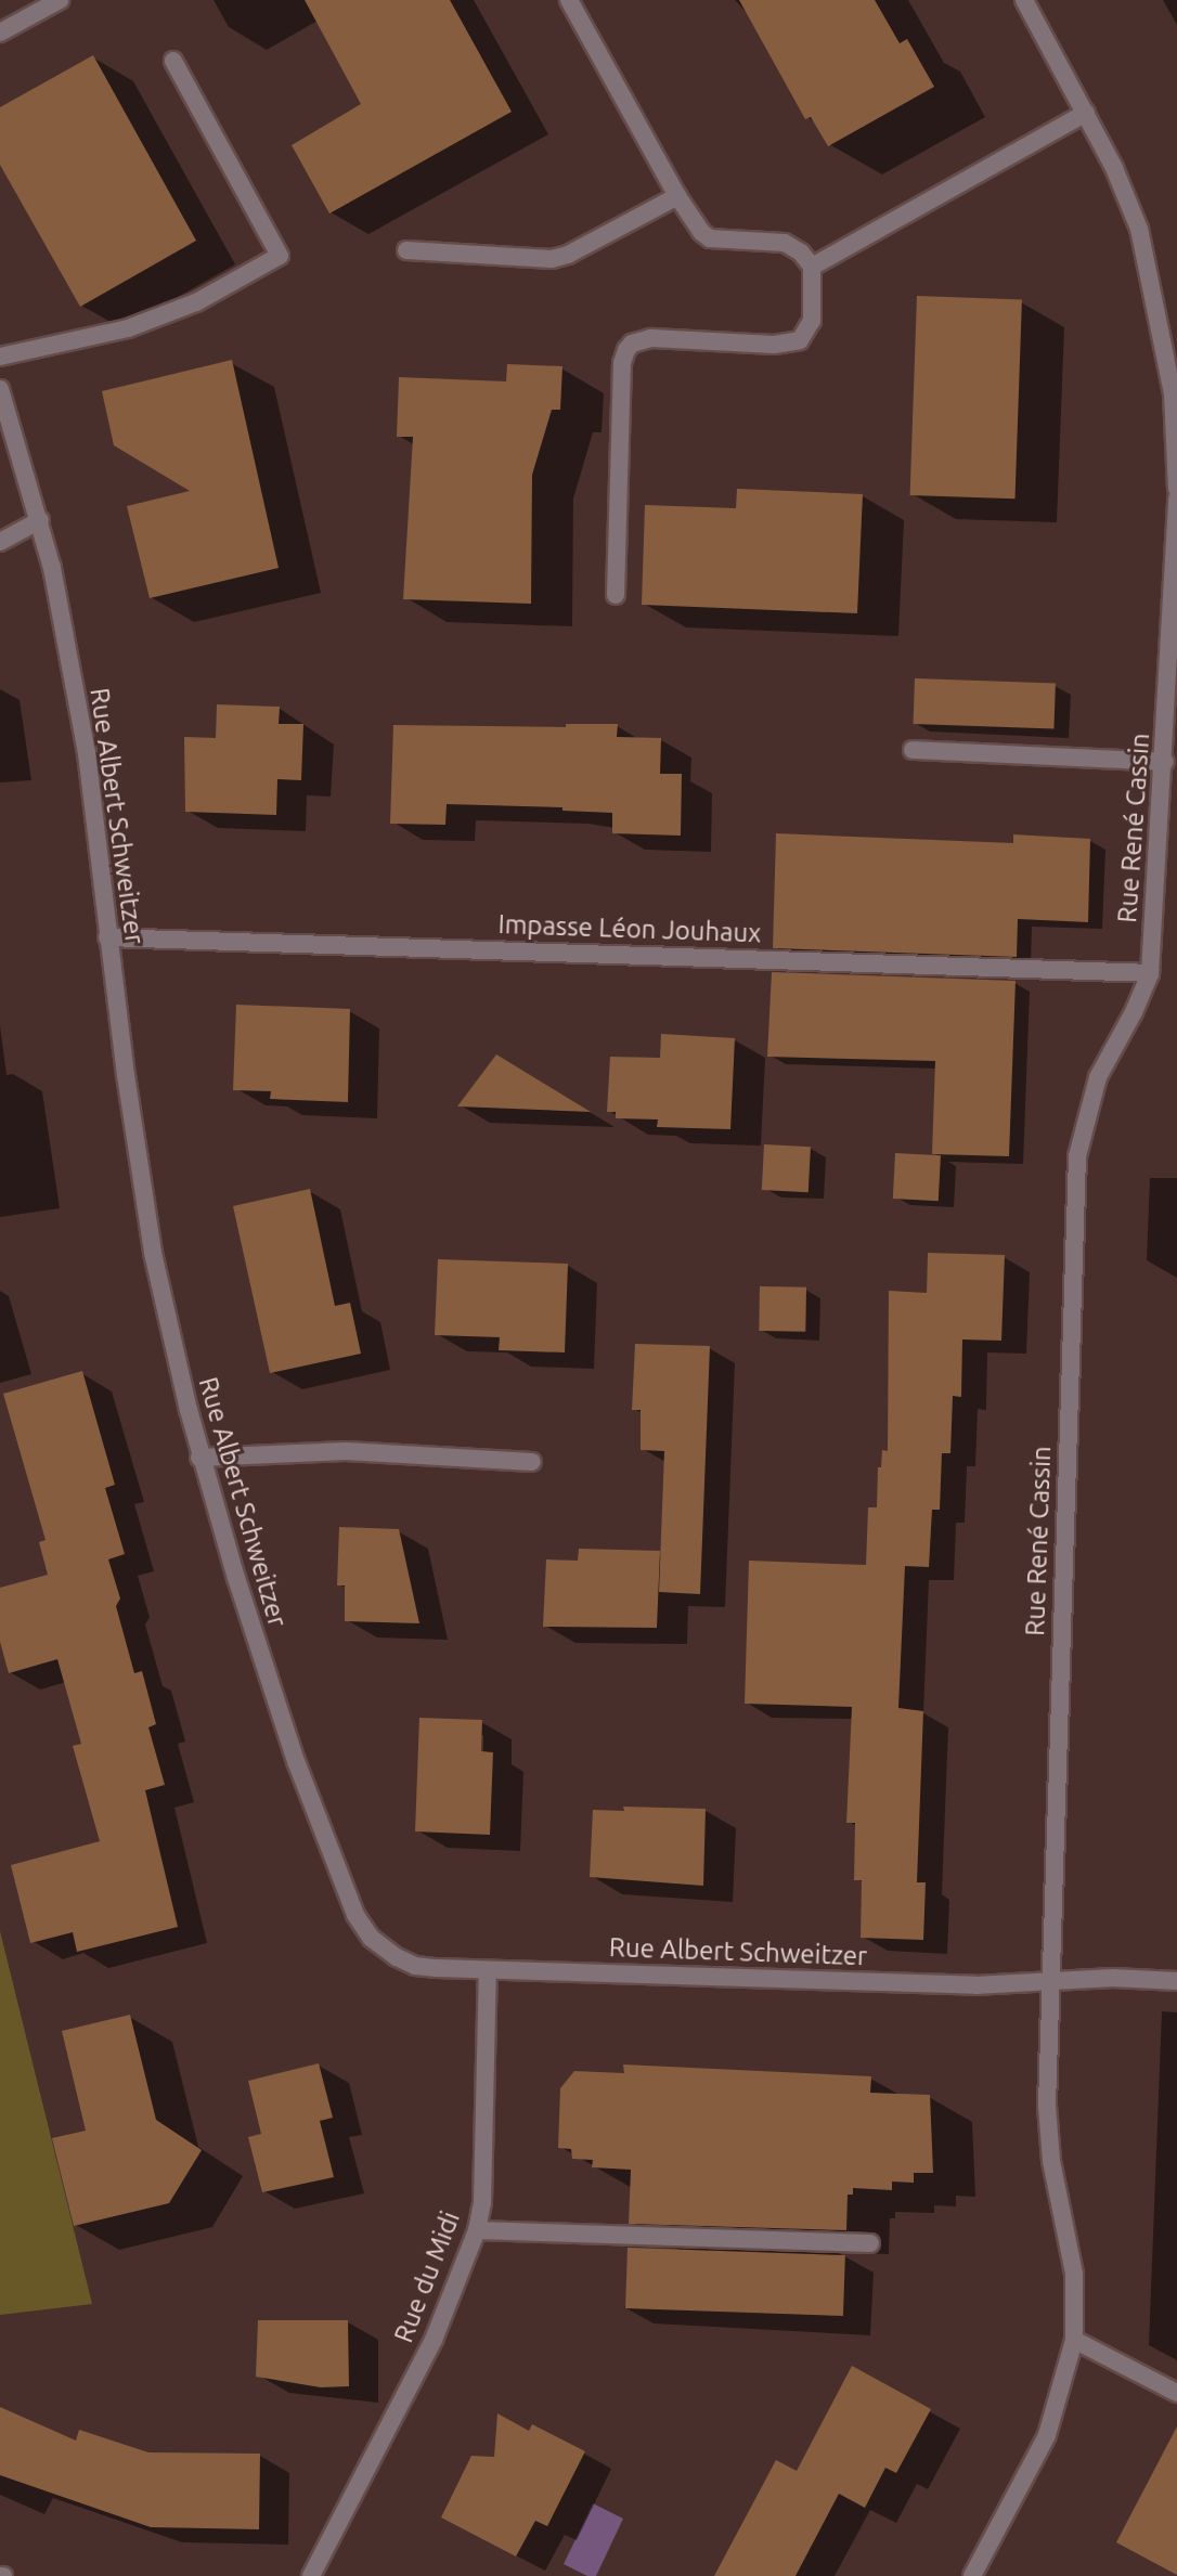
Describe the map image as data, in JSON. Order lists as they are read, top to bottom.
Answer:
{
  "streets": {
    "street": [
      "Rue Albert Schweitzer",
      "Rue René Cassin",
      "Impasse Léon Jouhaux",
      "Rue du Midi"
    ]
  },
  "crossings": [
    ["Rue Albert Schweitzer", "Rue René Cassin"],
    ["Rue Albert Schweitzer", "Impasse Léon Jouhaux"],
    ["Rue Albert Schweitzer", "Rue du Midi"],
    ["Rue René Cassin", "Impasse Léon Jouhaux"]
  ]
}
